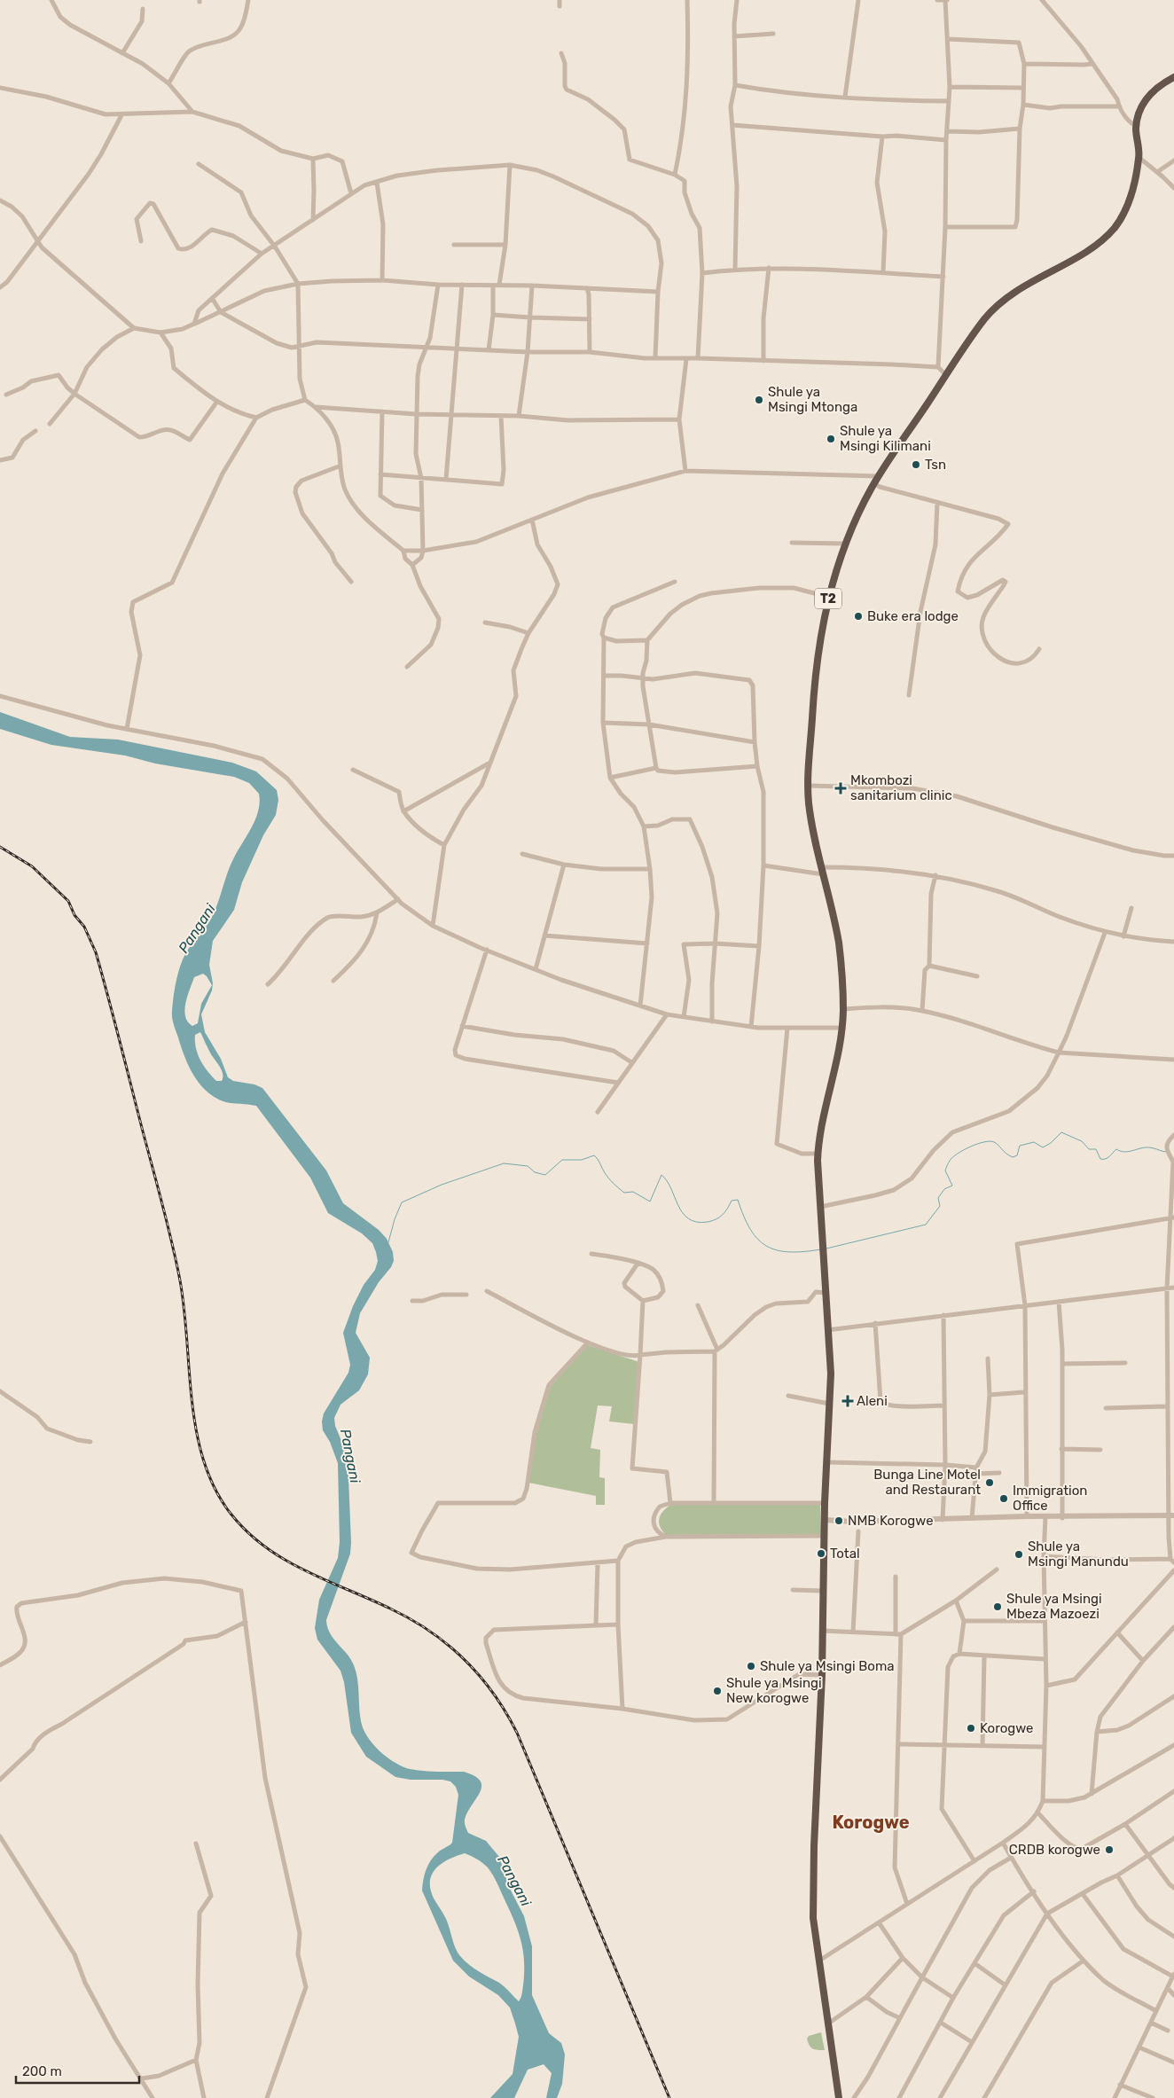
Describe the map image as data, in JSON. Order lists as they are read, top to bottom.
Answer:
{
  "streets": {
    "highway": ["T2"]
  },
  "districts": ["Korogwe"],
  "water": ["Pangani"],
  "places": {
    "other": [
      "Shule ya Msingi Mtonga",
      "Shule ya Msingi Kilimani",
      "Tsn",
      "Buke era lodge",
      "Bunga Line Motel and Restaurant",
      "Immigration Office",
      "NMB Korogwe",
      "Total",
      "Shule ya Msingi Manundu",
      "Shule ya Msingi Mbeza Mazoezi",
      "Shule ya Msingi Boma",
      "Shule ya Msingi New korogwe",
      "Korogwe",
      "CRDB korogwe"
    ],
    "health": ["Mkombozi sanitarium clinic", "Aleni"]
  },
  "scale_bar": "200 m"
}
